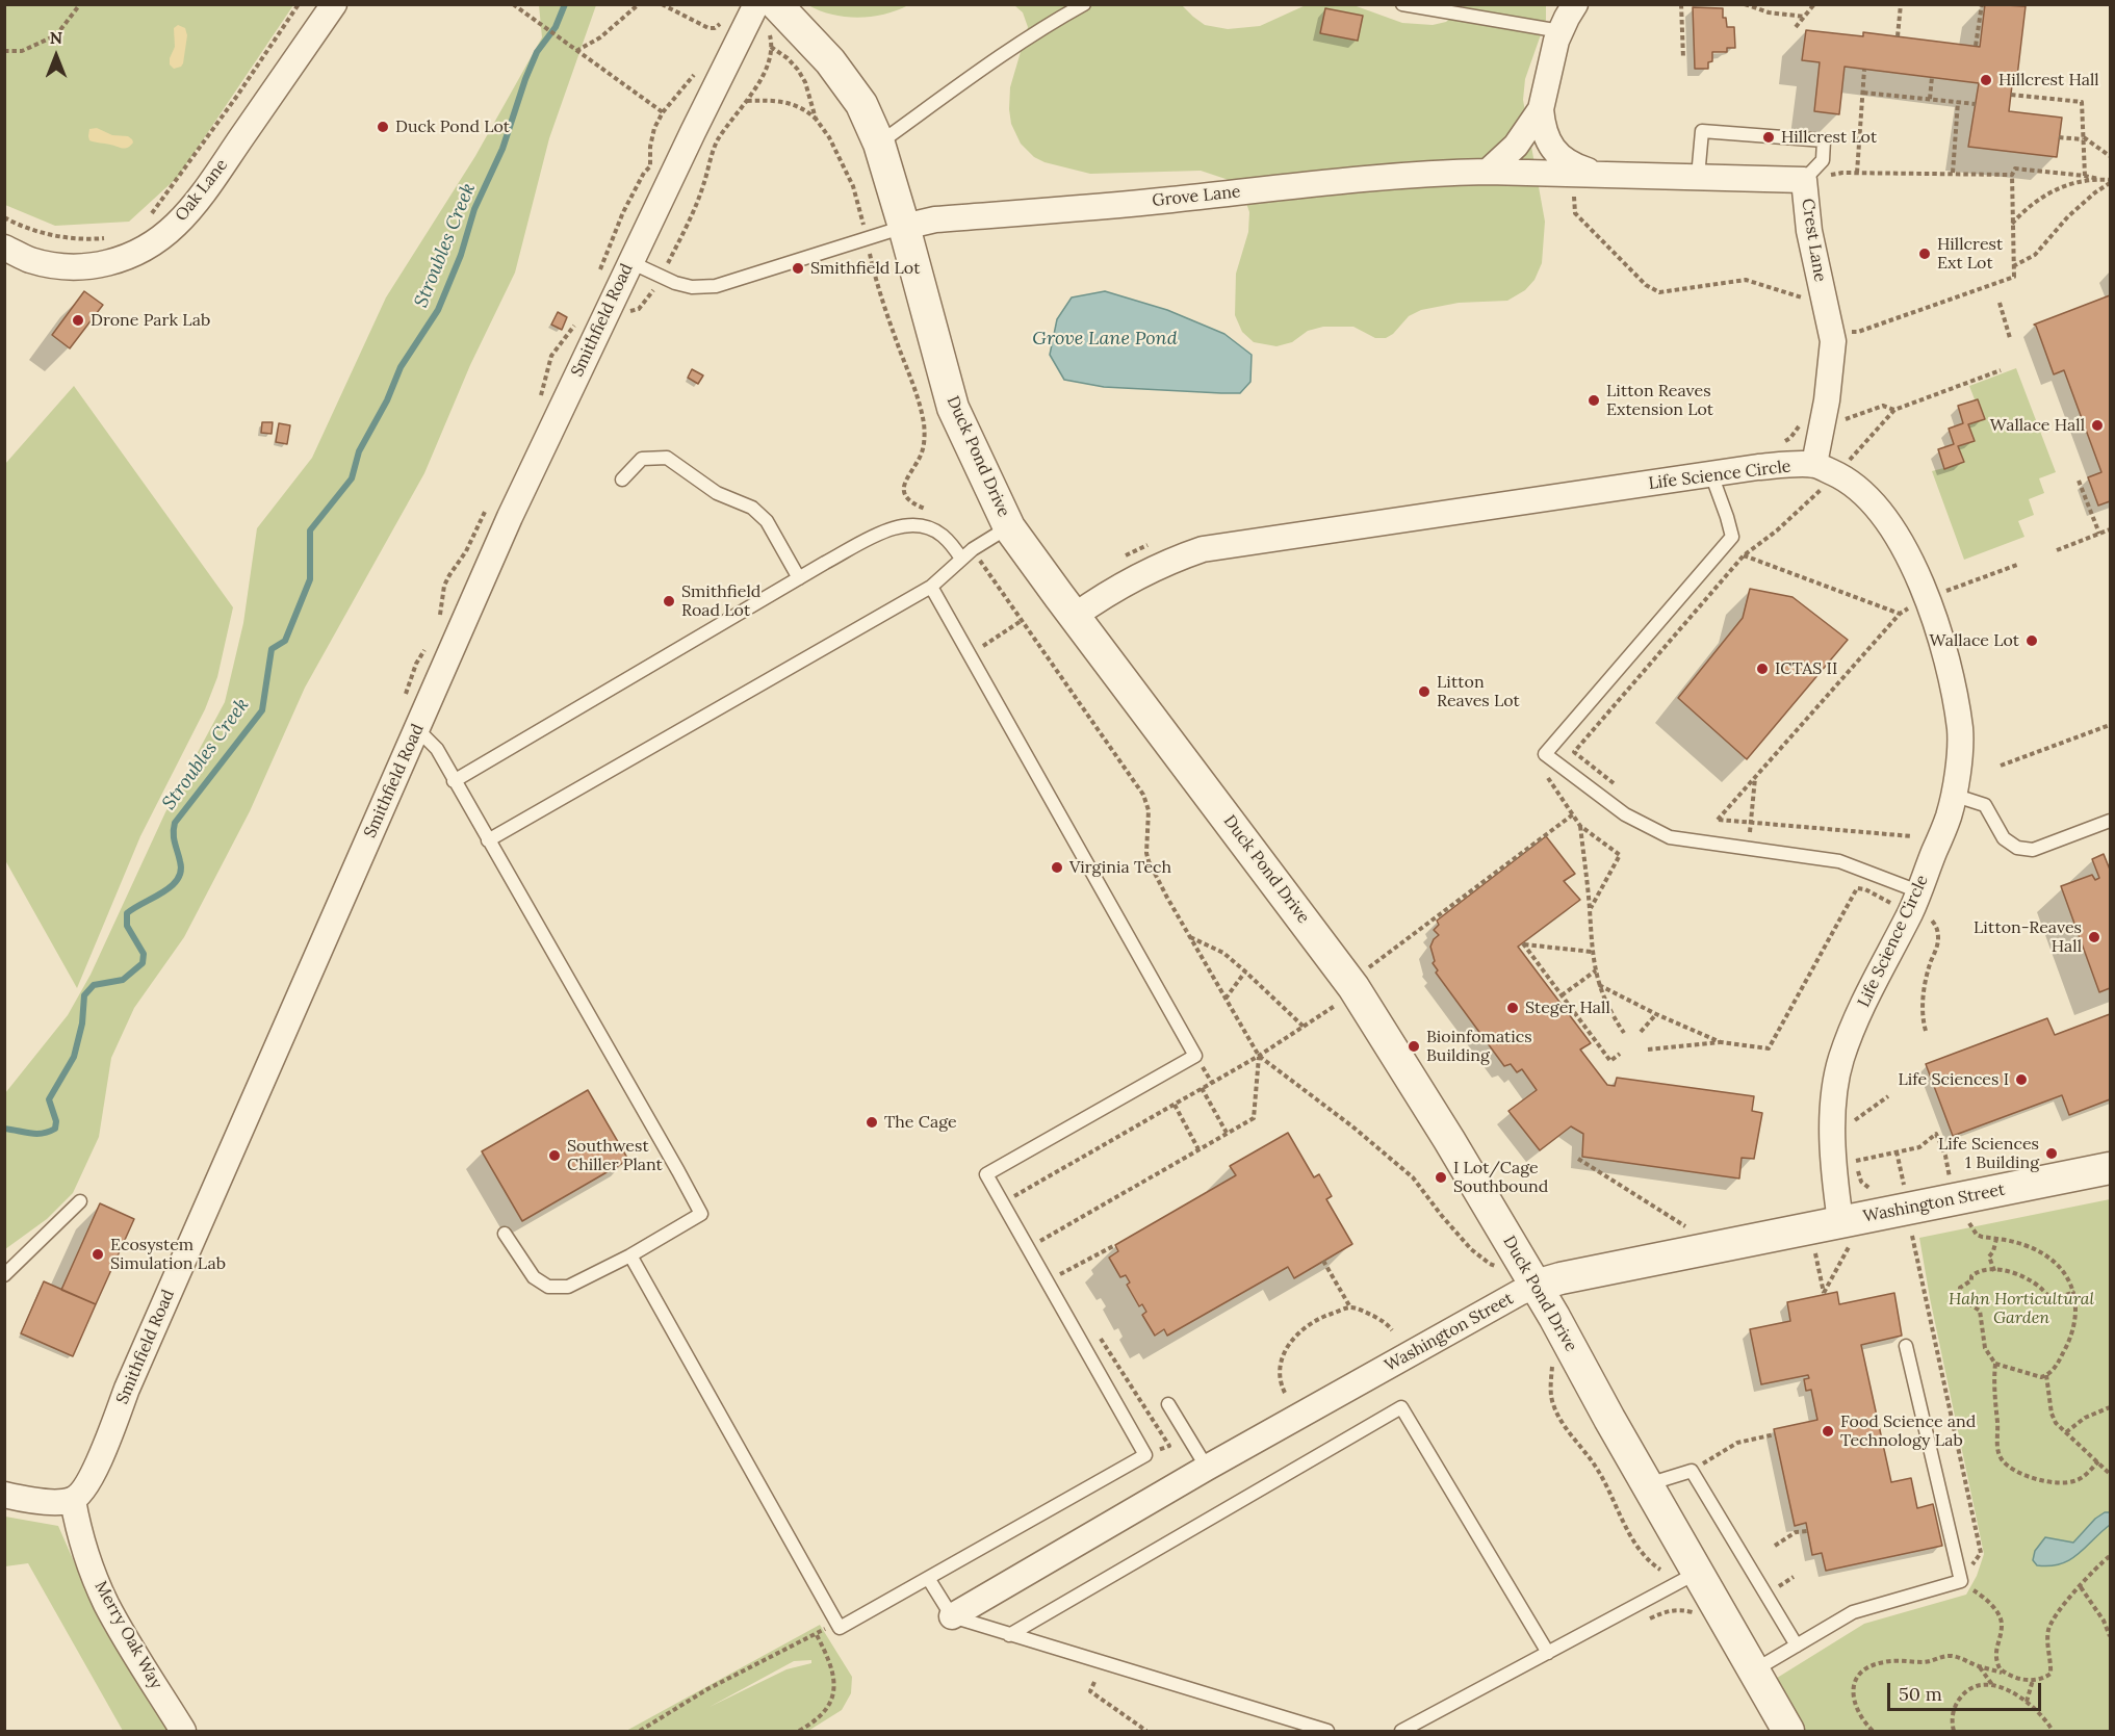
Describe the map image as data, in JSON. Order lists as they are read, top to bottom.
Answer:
{
  "streets": {
    "street": [
      "Oak Lane",
      "Grove Lane",
      "Crest Lane",
      "Smithfield Road",
      "Duck Pond Drive",
      "Life Science Circle",
      "Washington Street",
      "Merry Oak Way"
    ]
  },
  "crossings": [
    ["Grove Lane", "Crest Lane"],
    ["Grove Lane", "Duck Pond Drive"],
    ["Crest Lane", "Life Science Circle"],
    ["Smithfield Road", "Merry Oak Way"],
    ["Duck Pond Drive", "Life Science Circle"],
    ["Duck Pond Drive", "Washington Street"],
    ["Life Science Circle", "Washington Street"]
  ],
  "water": ["Stroubles Creek", "Grove Lane Pond"],
  "parks": ["Hahn Horticultural Garden"],
  "places": [
    "Hillcrest Hall",
    "Duck Pond Lot",
    "Hillcrest Lot",
    "Hillcrest Ext Lot",
    "Smithfield Lot",
    "Drone Park Lab",
    "Litton Reaves Extension Lot",
    "Wallace Hall",
    "Smithfield Road Lot",
    "Wallace Lot",
    "ICTAS II",
    "Litton Reaves Lot",
    "Virginia Tech",
    "Litton-Reaves Hall",
    "Steger Hall",
    "Bioinfomatics Building",
    "Life Sciences I",
    "The Cage",
    "Life Sciences 1 Building",
    "Southwest Chiller Plant",
    "I Lot/Cage Southbound",
    "Ecosystem Simulation Lab",
    "Food Science and Technology Lab"
  ],
  "scale_bar": "50 m",
  "north": "top"
}
